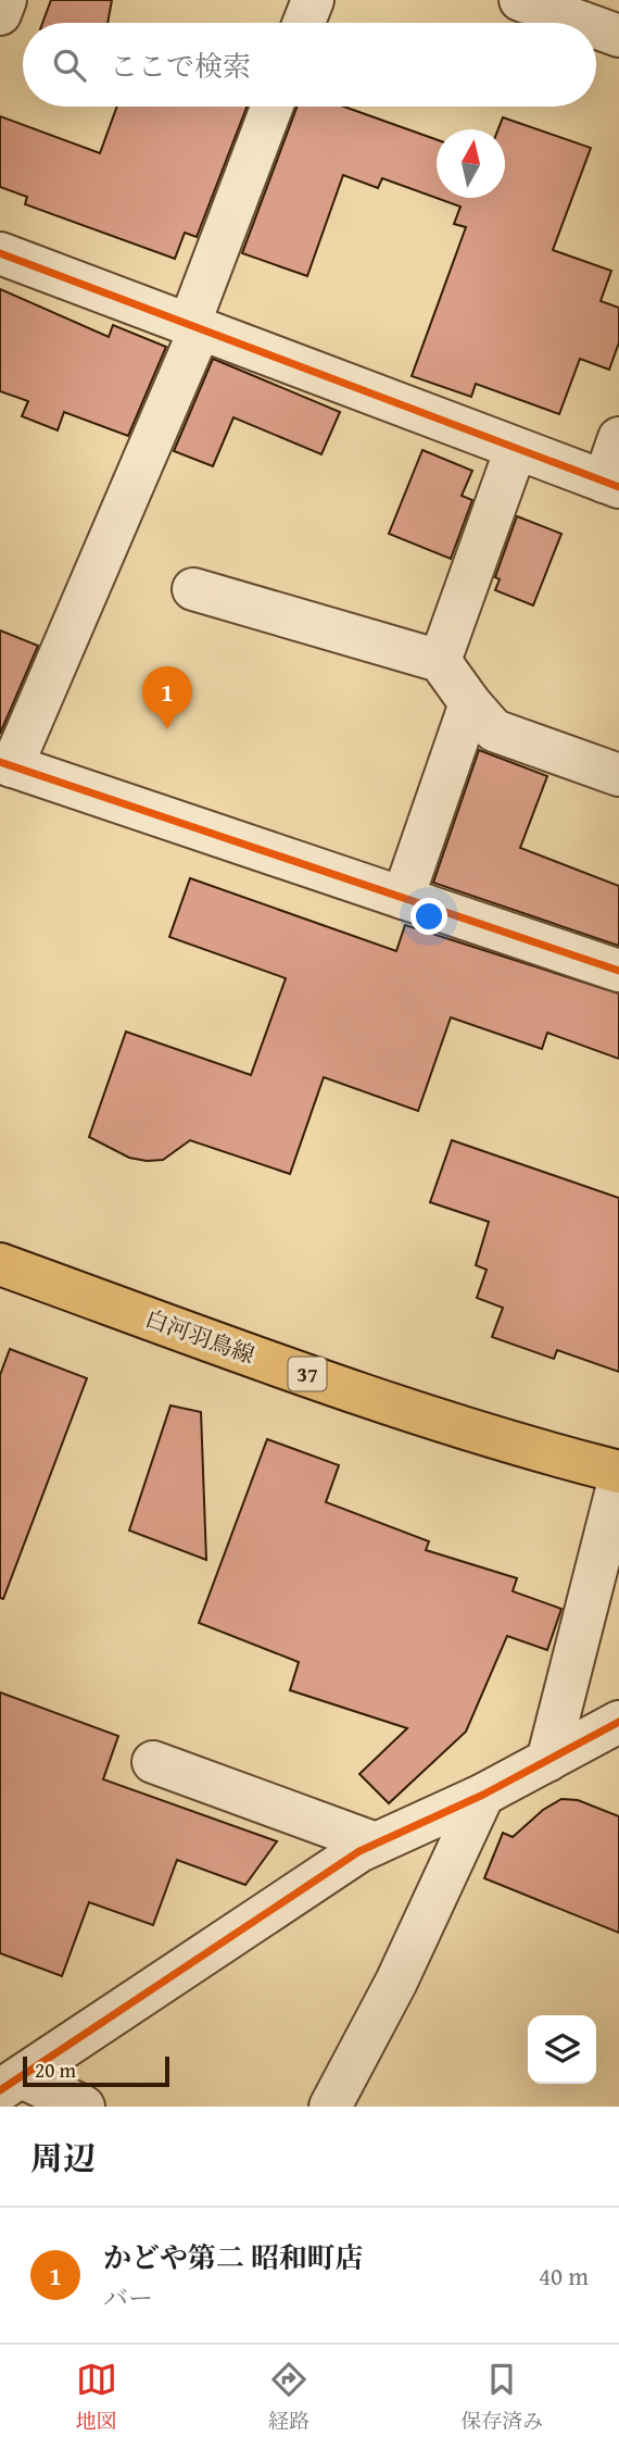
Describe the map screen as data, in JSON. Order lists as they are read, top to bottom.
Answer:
{
  "streets": {
    "main road": ["白河羽鳥線", "37"]
  },
  "scale_bar": "20 m",
  "north": "top",
  "page": {
    "search": "ここで検索",
    "pins": "1",
    "scale": "20 m",
    "heading": "周辺",
    "list": [
      {
        "mark": "1",
        "name": "かどや第二 昭和町店",
        "note": "バー",
        "value": "40 m"
      }
    ],
    "nav": ["地図", "経路", "保存済み"]
  }
}
